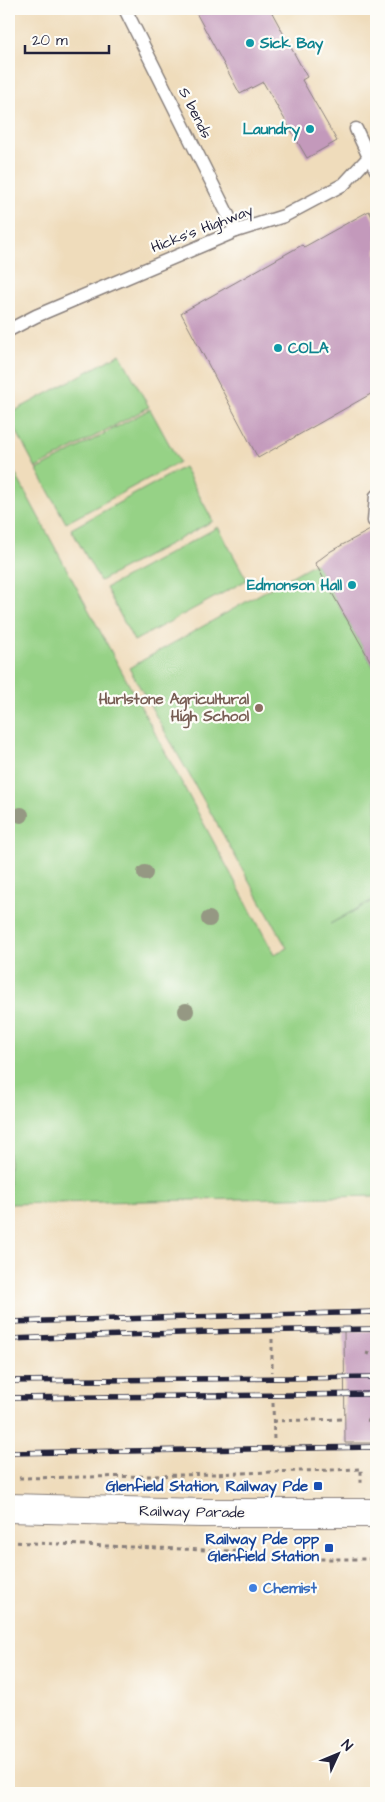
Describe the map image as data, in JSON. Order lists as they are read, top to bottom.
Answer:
{
  "streets": {
    "street": ["Railway Parade"],
    "lane": ["S bends", "Hicks's Highway"]
  },
  "crossings": [
    ["S bends", "Hicks's Highway"]
  ],
  "places": {
    "other": [
      "Sick Bay",
      "Laundry",
      "COLA",
      "Edmonson Hall",
      "Hurlstone Agricultural High School",
      "Chemist"
    ],
    "transit": ["Glenfield Station, Railway Pde", "Railway Pde opp Glenfield Station"]
  },
  "scale_bar": "20 m",
  "north": "top right"
}
